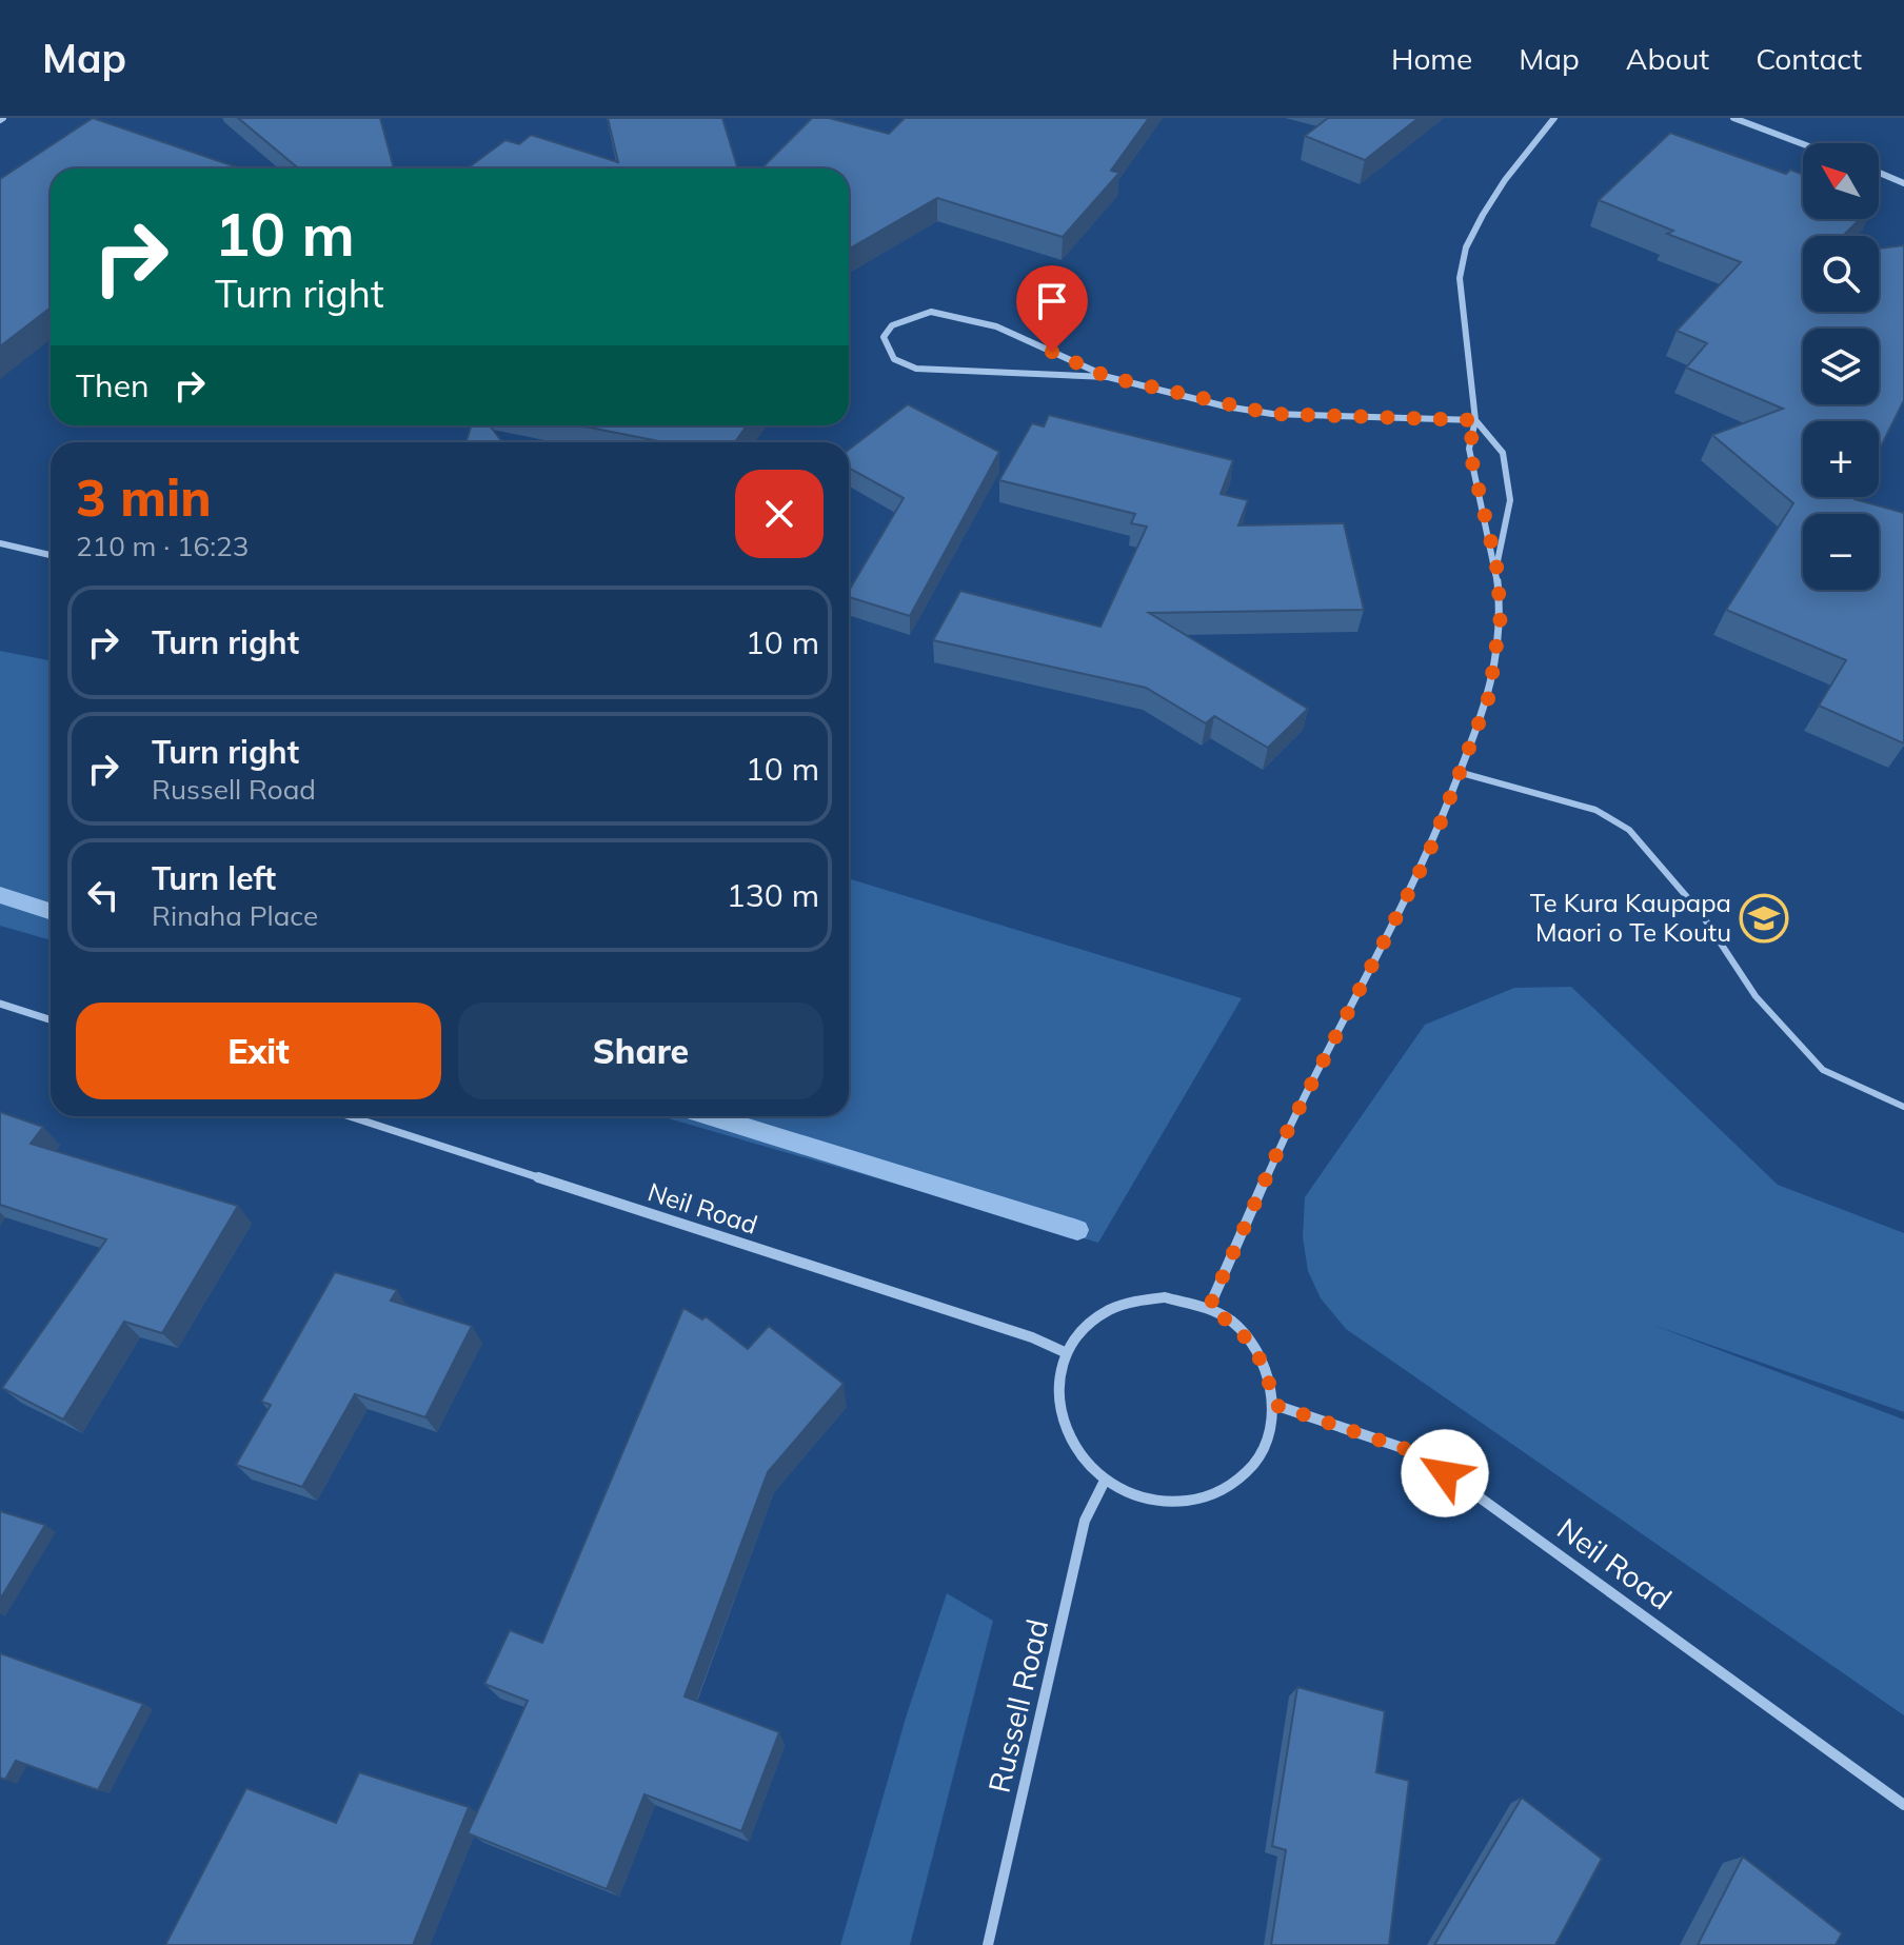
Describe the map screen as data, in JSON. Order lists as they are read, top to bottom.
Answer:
{
  "streets": {
    "street": ["Neil Road", "Russell Road"]
  },
  "crossings": [
    ["Neil Road", "Russell Road"]
  ],
  "places": {
    "school or university": ["Te Kura Kaupapa Maori o Te Koutu"]
  },
  "north": "top left",
  "page": {
    "header": "Map",
    "nav": [
      "Home",
      "Map",
      "About",
      "Contact"
    ],
    "map_buttons": ["+", "−"],
    "turn": ["10 m", "Turn right"],
    "then": "Then",
    "heading": ["3 min", "210 m · 16:23"],
    "list": [
      {
        "name": "Turn right",
        "value": "10 m"
      },
      {
        "name": "Turn right",
        "note": "Russell Road",
        "value": "10 m"
      },
      {
        "name": "Turn left",
        "note": "Rinaha Place",
        "value": "130 m"
      }
    ],
    "buttons": ["Exit", "Share"]
  }
}
